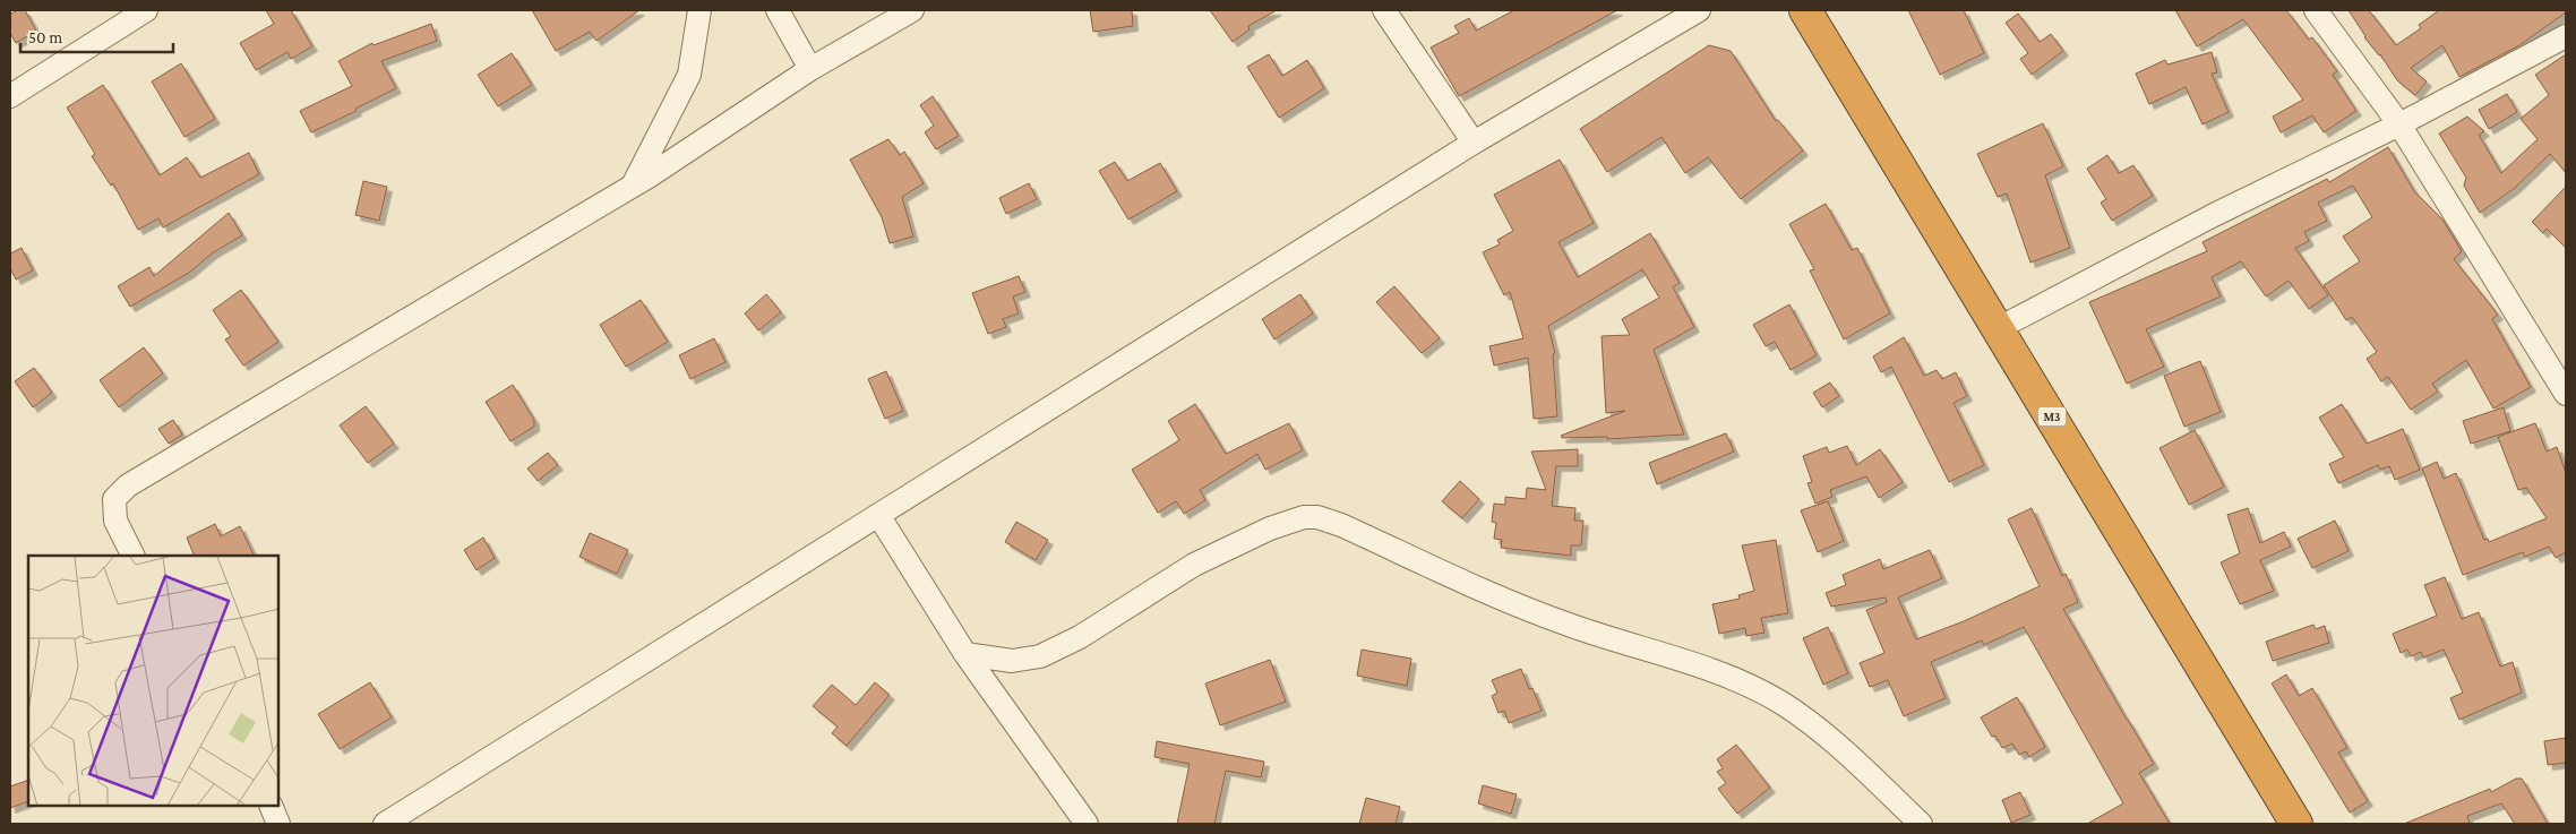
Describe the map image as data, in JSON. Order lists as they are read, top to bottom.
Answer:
{
  "streets": {
    "highway": ["M3"]
  },
  "scale_bar": "50 m"
}
